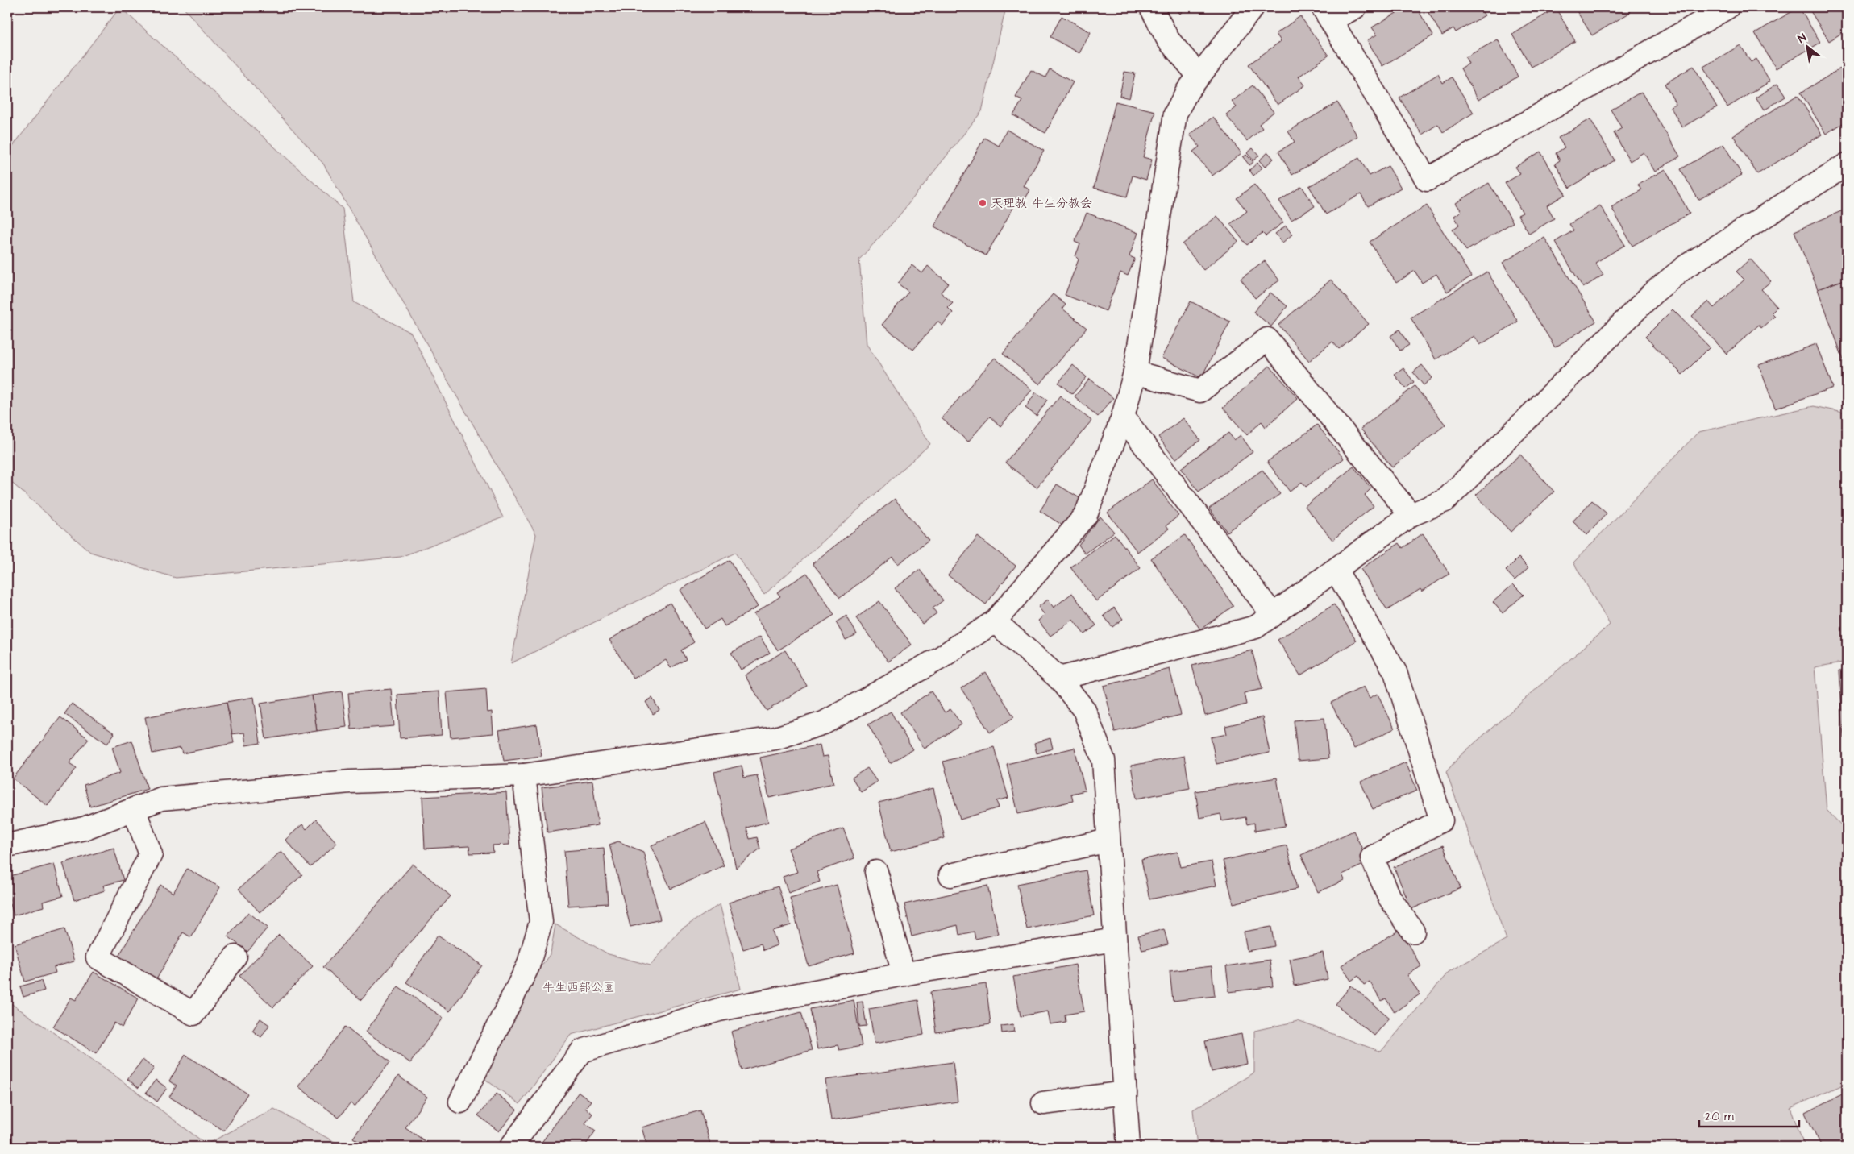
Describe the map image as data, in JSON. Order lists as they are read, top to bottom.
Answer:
{
  "parks": ["牛生西部公園"],
  "places": ["天理教 牛生分教会"],
  "scale_bar": "20 m",
  "north": "top left"
}
